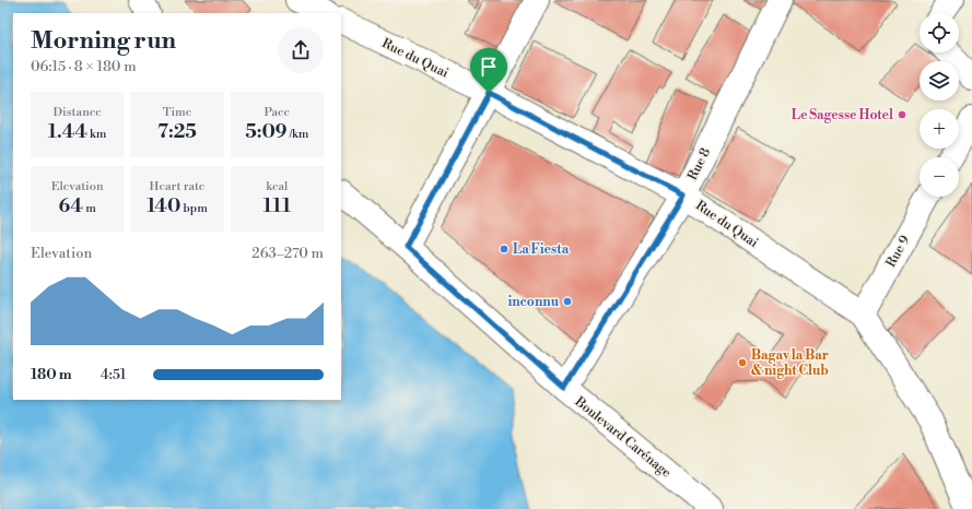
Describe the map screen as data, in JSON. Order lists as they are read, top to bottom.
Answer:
{
  "streets": {
    "street": [
      "Rue du Quai",
      "Rue 8",
      "Rue 9",
      "Boulevard Carénage"
    ]
  },
  "crossings": [
    ["Rue du Quai", "Rue 8"],
    ["Rue du Quai", "Rue 9"],
    ["Rue 8", "Boulevard Carénage"]
  ],
  "places": [
    "Le Sagesse Hotel",
    "La Fiesta",
    "inconnu",
    "Bagay la Bar & night Club"
  ],
  "page": {
    "map_buttons": ["+", "−"],
    "heading": ["Morning run", "06:15 · 8 × 180 m"],
    "stats": [
      ["Distance", "1.44 km"],
      ["Time", "7:25"],
      ["Pace", "5:09 /km"],
      ["Elevation", "64 m"],
      ["Heart rate", "140 bpm"],
      ["kcal", "111"]
    ],
    "chart": ["Elevation", "263–270 m"],
    "list": [
      {
        "name": "180 m",
        "note": "4:51"
      }
    ]
  }
}
